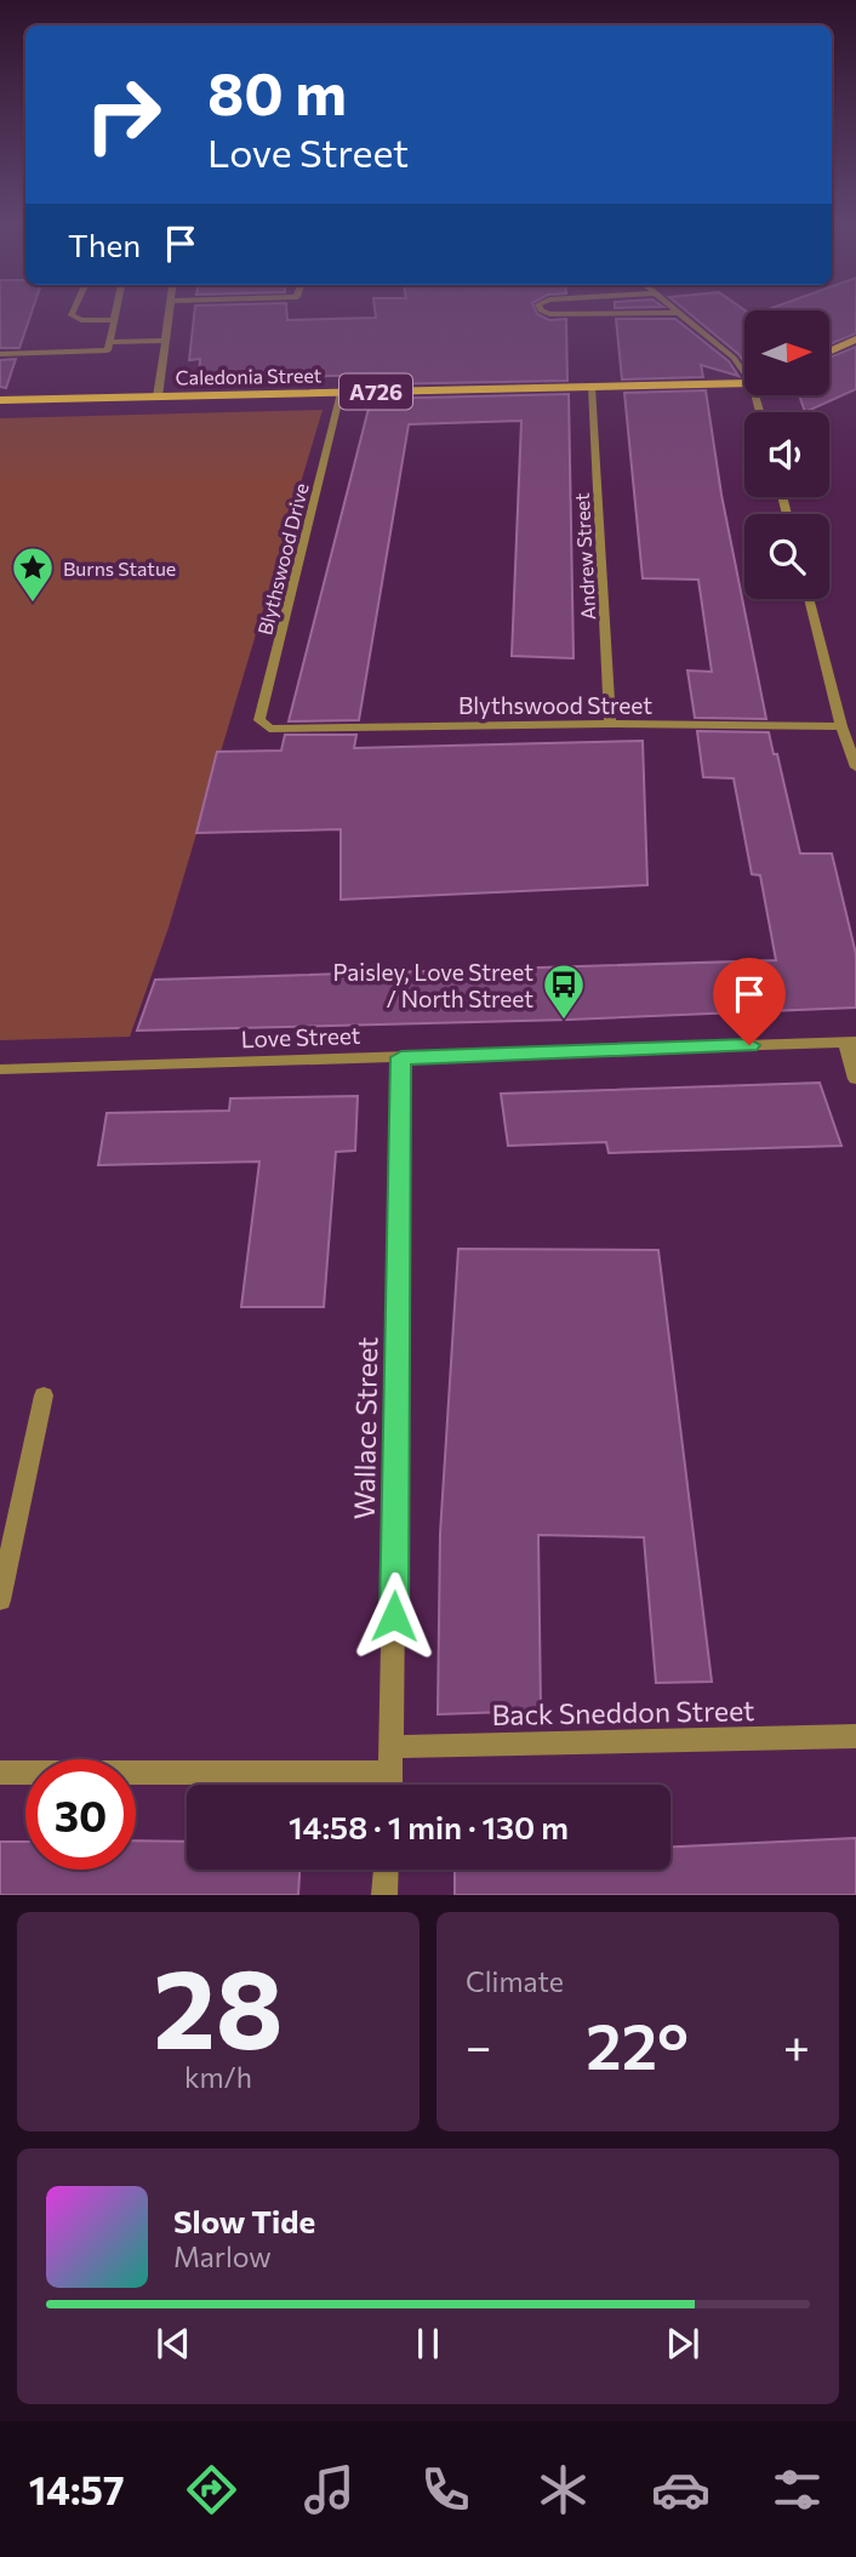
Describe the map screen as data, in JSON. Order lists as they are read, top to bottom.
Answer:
{
  "streets": {
    "main road": ["Caledonia Street", "A726"],
    "street": [
      "Andrew Street",
      "Blythswood Drive",
      "Blythswood Street",
      "Love Street",
      "Wallace Street",
      "Back Sneddon Street"
    ]
  },
  "crossings": [
    ["Caledonia Street", "Andrew Street"],
    ["Caledonia Street", "Blythswood Drive"],
    ["Andrew Street", "Blythswood Street"],
    ["Blythswood Drive", "Blythswood Street"],
    ["Love Street", "Wallace Street"],
    ["Wallace Street", "Back Sneddon Street"]
  ],
  "places": {
    "place": ["Burns Statue"],
    "bus stop": ["Paisley, Love Street / North Street"]
  },
  "north": "right",
  "page": {
    "turn": ["80 m", "Love Street"],
    "then": "Then",
    "limit": "30",
    "trip": "14:58 · 1 min · 130 m",
    "tile": [
      ["28", "km/h"],
      "Climate"
    ],
    "heat": ["−", "22°", "+"],
    "song": ["Slow Tide", "Marlow"],
    "tabs": "14:57"
  }
}
